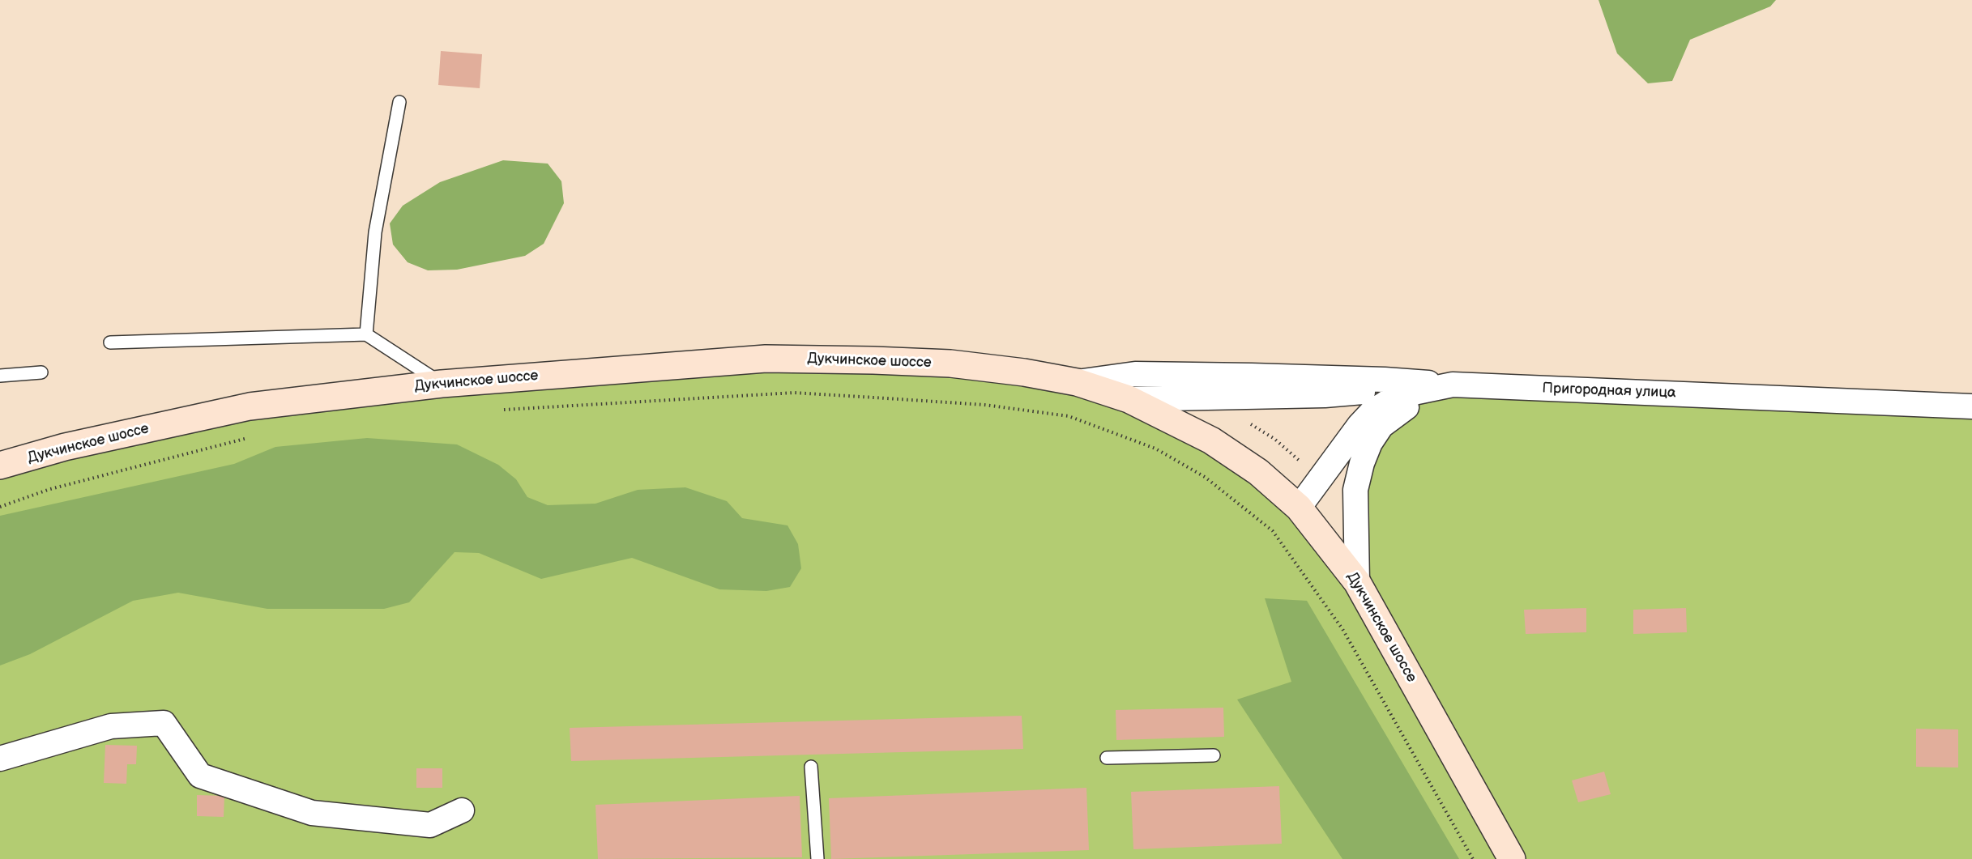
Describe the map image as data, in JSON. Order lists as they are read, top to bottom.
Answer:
{
  "streets": {
    "street": ["Дукчинское шоссе", "Пригородная улица"]
  },
  "crossings": [
    ["Дукчинское шоссе", "Пригородная улица"]
  ]
}
